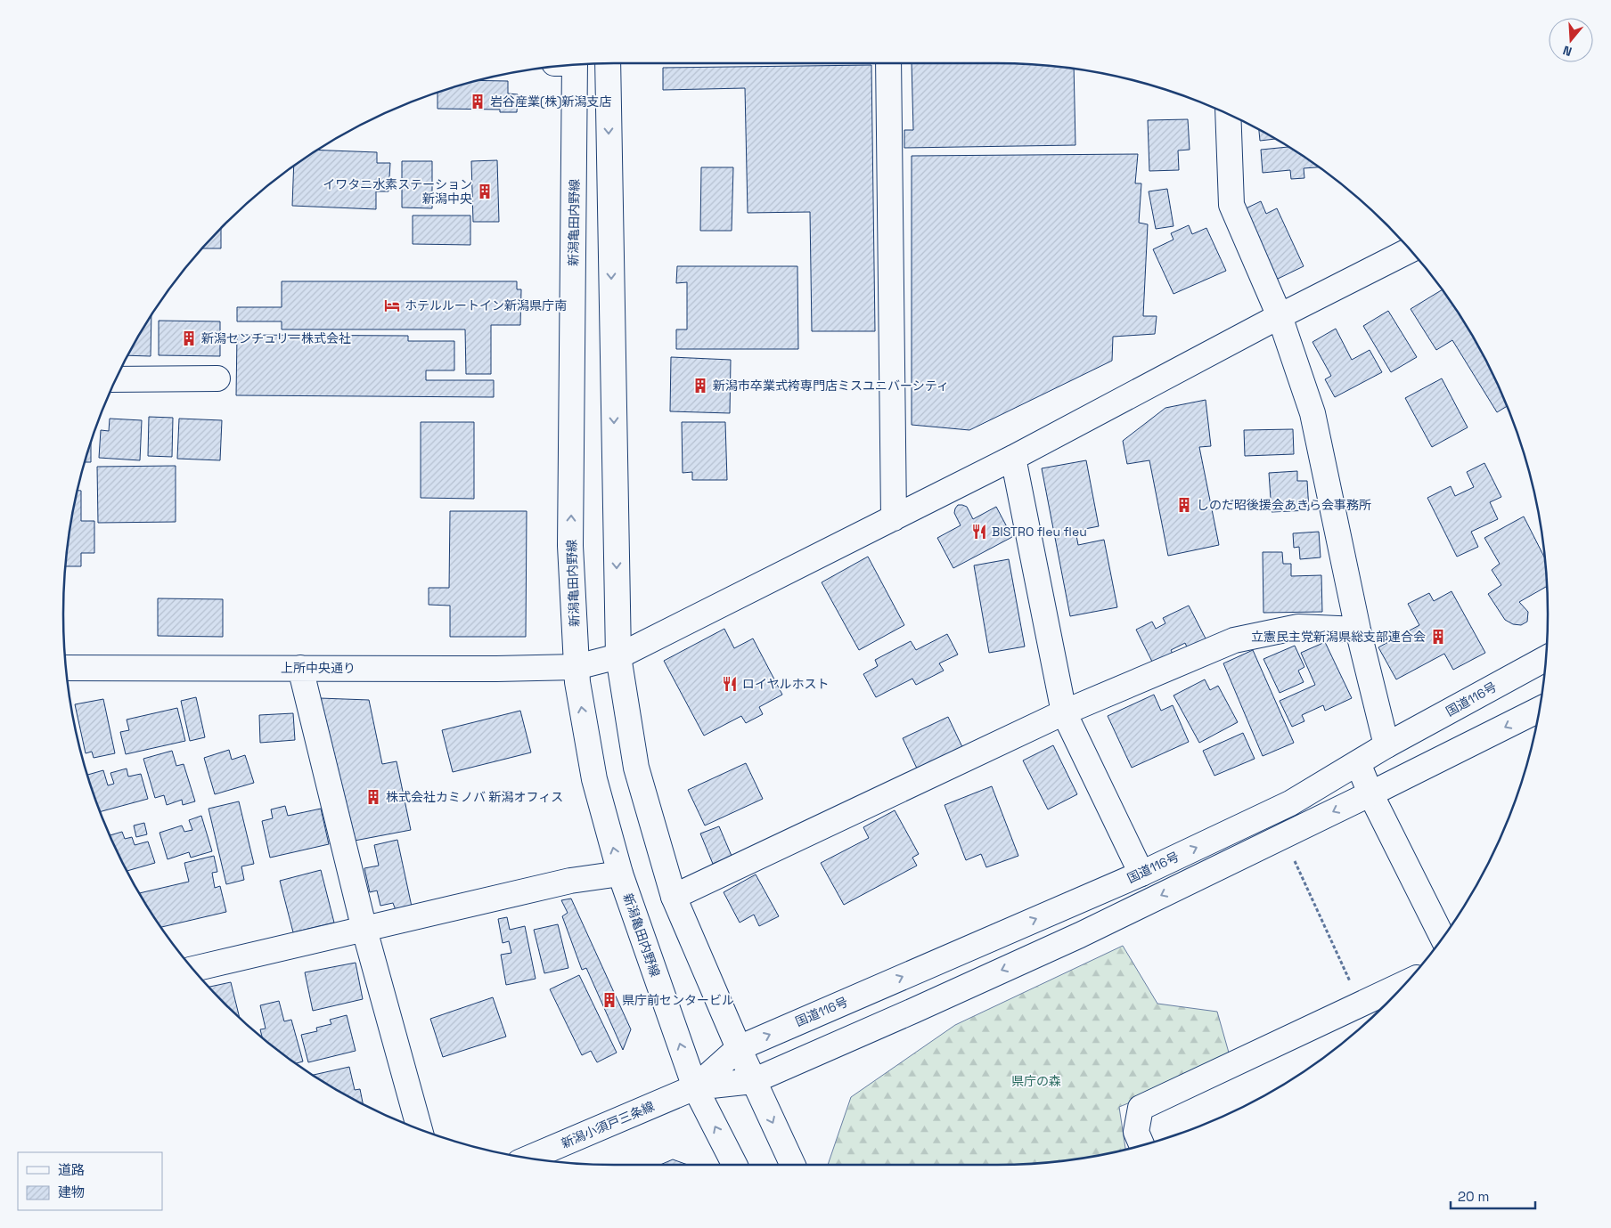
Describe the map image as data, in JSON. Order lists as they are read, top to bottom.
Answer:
{
  "streets": {
    "main road": [
      "新潟亀田内野線",
      "上所中央通り",
      "国道116号",
      "新潟小須戸三条線"
    ]
  },
  "crossings": [
    ["新潟亀田内野線", "上所中央通り"],
    ["新潟亀田内野線", "国道116号"],
    ["新潟亀田内野線", "新潟小須戸三条線"],
    ["国道116号", "新潟小須戸三条線"]
  ],
  "parks": ["県庁の森"],
  "places": {
    "building": [
      "岩谷産業(株)新潟支店",
      "イワタニ水素ステーション 新潟中央",
      "新潟センチュリー株式会社",
      "新潟市卒業式袴専門店ミスユニバーシティ",
      "しのだ昭後援会あきら会事務所",
      "立憲民主党新潟県総支部連合会",
      "株式会社カミノバ 新潟オフィス",
      "県庁前センタービル"
    ],
    "hotel": ["ホテルルートイン新潟県庁南"],
    "restaurant": ["BISTRO fleu fleu", "ロイヤルホスト"]
  },
  "legend": ["道路", "建物"],
  "scale_bar": "20 m",
  "north": "bottom"
}
